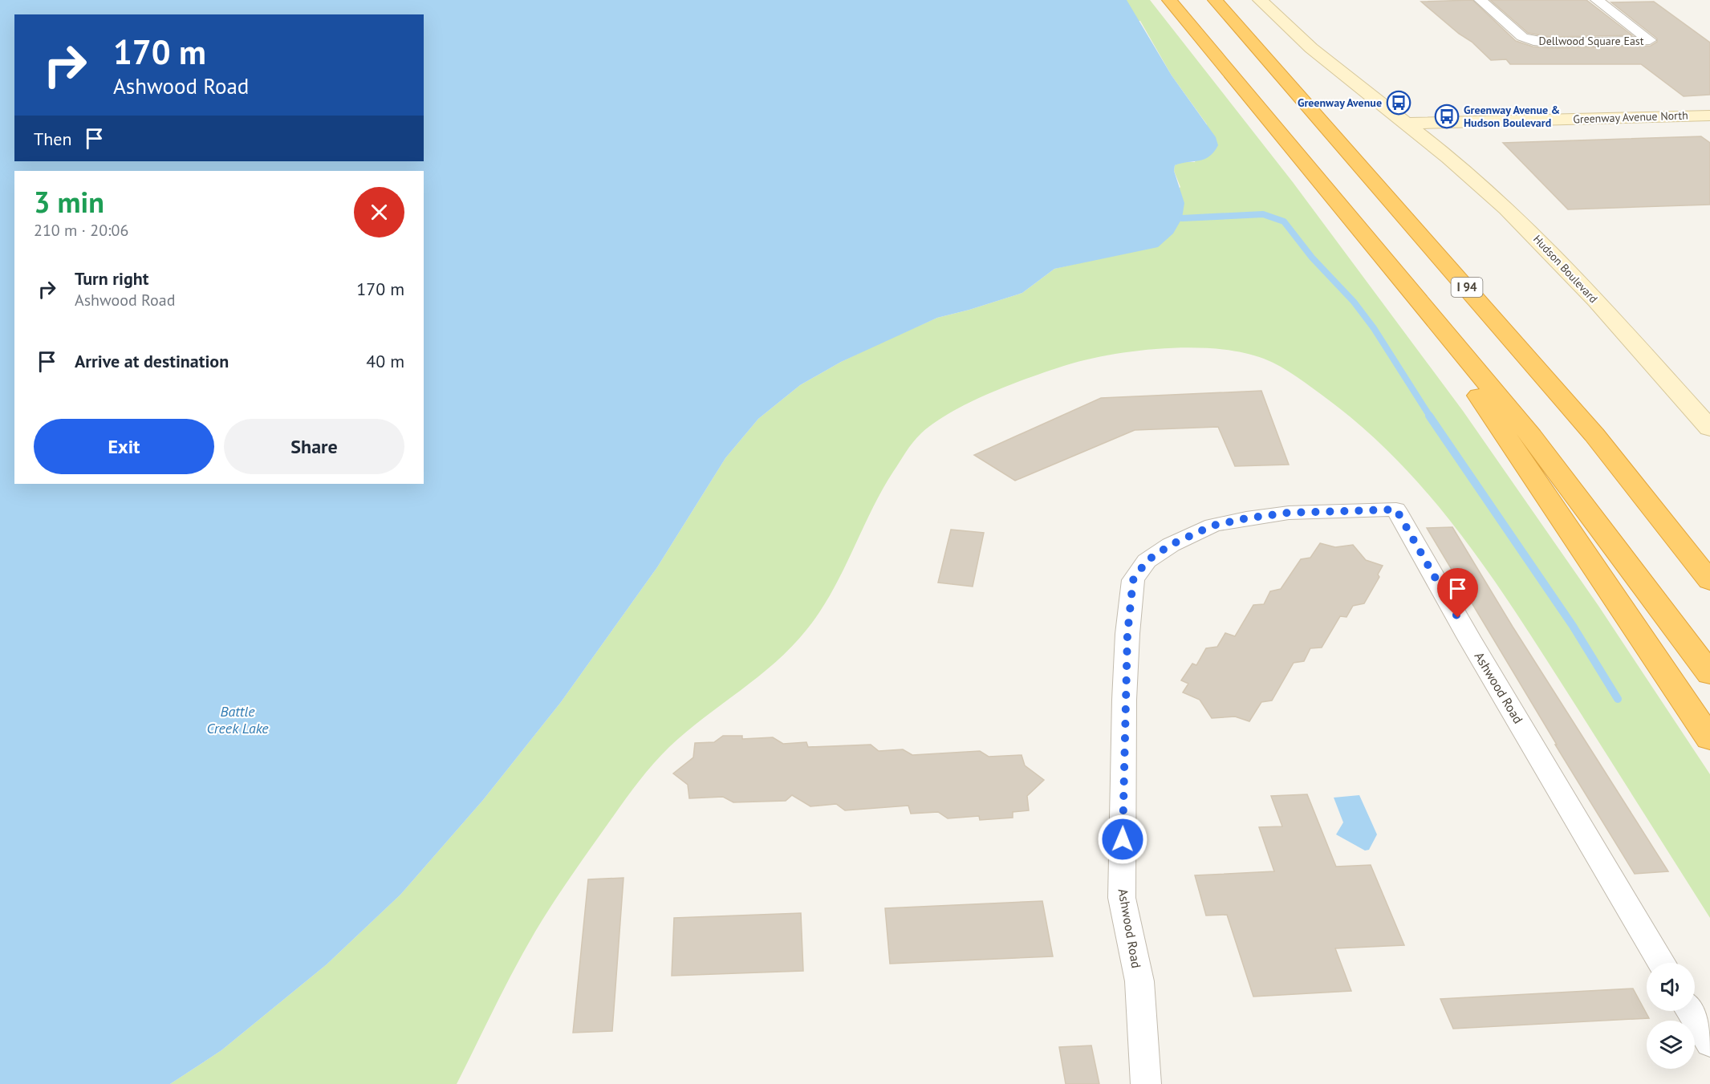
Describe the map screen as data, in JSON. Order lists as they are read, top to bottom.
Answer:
{
  "streets": {
    "highway": ["I 94"],
    "street": [
      "Dellwood Square East",
      "Greenway Avenue North",
      "Hudson Boulevard",
      "Ashwood Road"
    ]
  },
  "crossings": [
    ["Greenway Avenue North", "Hudson Boulevard"]
  ],
  "water": ["Battle Creek Lake"],
  "places": {
    "bus stop": ["Greenway Avenue", "Greenway Avenue & Hudson Boulevard"]
  },
  "page": {
    "turn": ["170 m", "Ashwood Road"],
    "then": "Then",
    "heading": ["3 min", "210 m · 20:06"],
    "list": [
      {
        "name": "Turn right",
        "note": "Ashwood Road",
        "value": "170 m"
      },
      {
        "name": "Arrive at destination",
        "value": "40 m"
      }
    ],
    "buttons": ["Exit", "Share"]
  }
}
